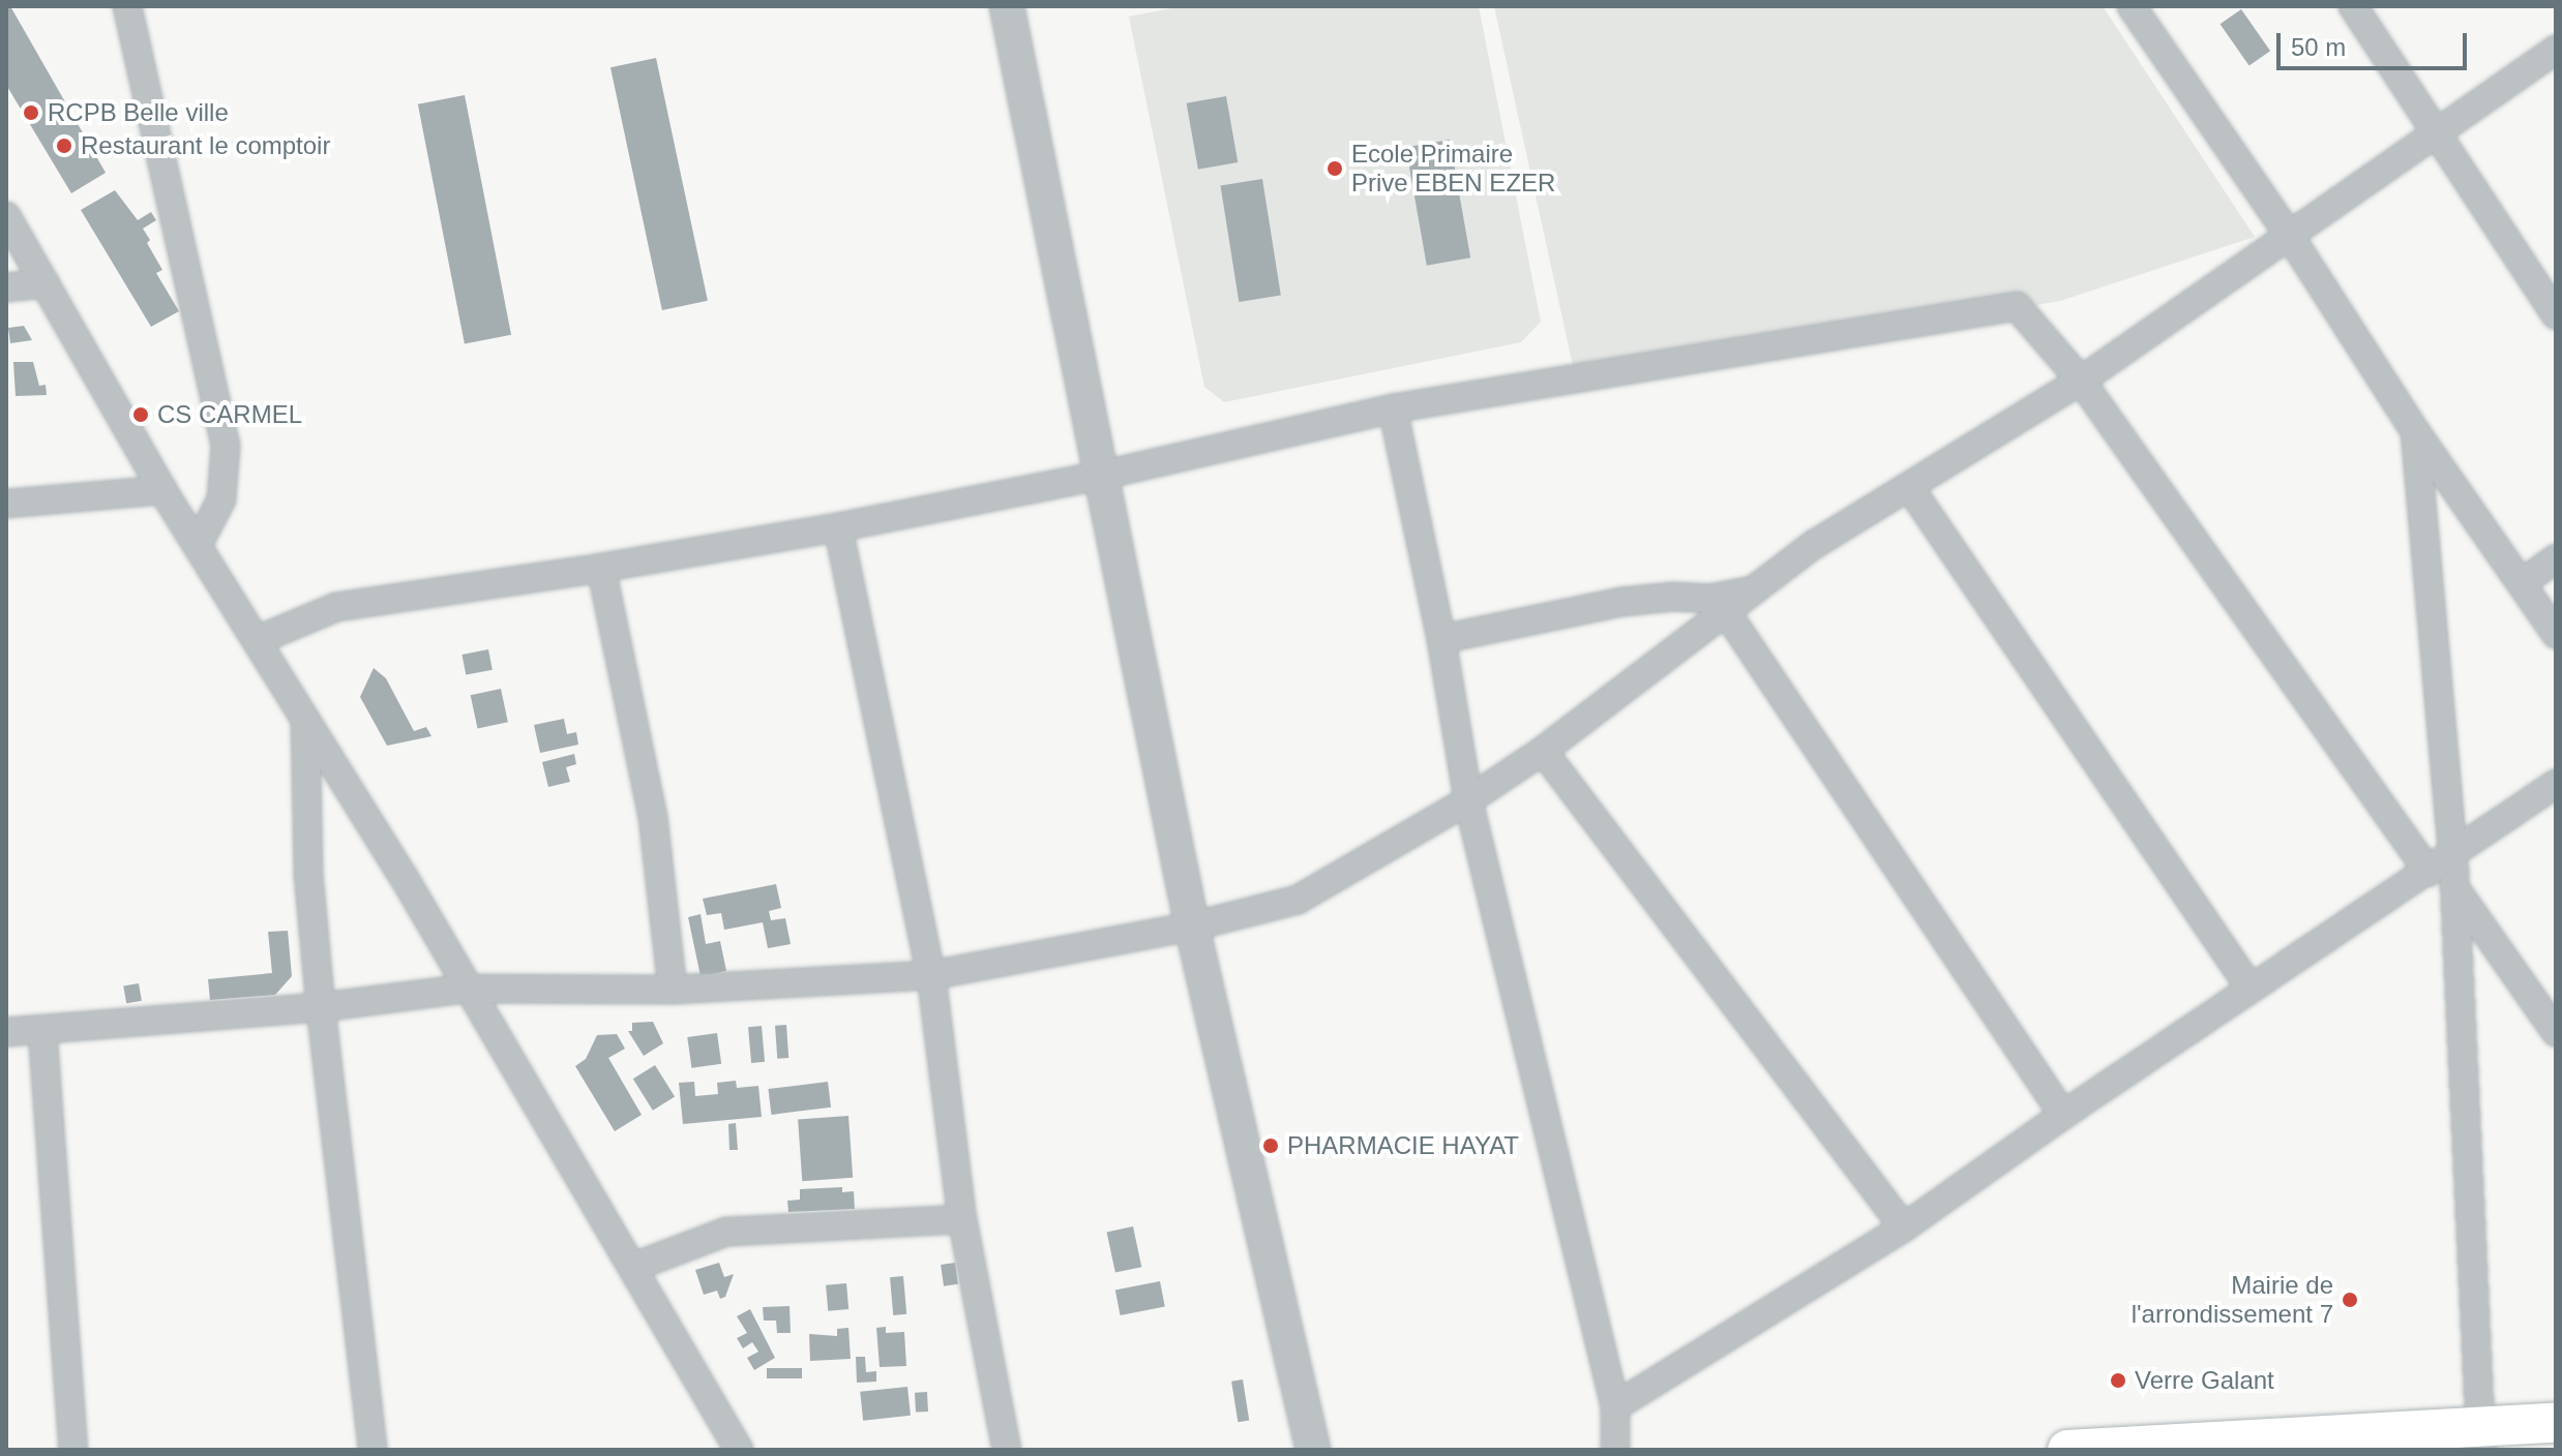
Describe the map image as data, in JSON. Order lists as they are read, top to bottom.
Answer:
{
  "places": [
    "RCPB Belle ville",
    "Restaurant le comptoir",
    "Ecole Primaire Prive EBEN EZER",
    "CS CARMEL",
    "PHARMACIE HAYAT",
    "Mairie de l'arrondissement 7",
    "Verre Galant"
  ],
  "scale_bar": "50 m"
}
